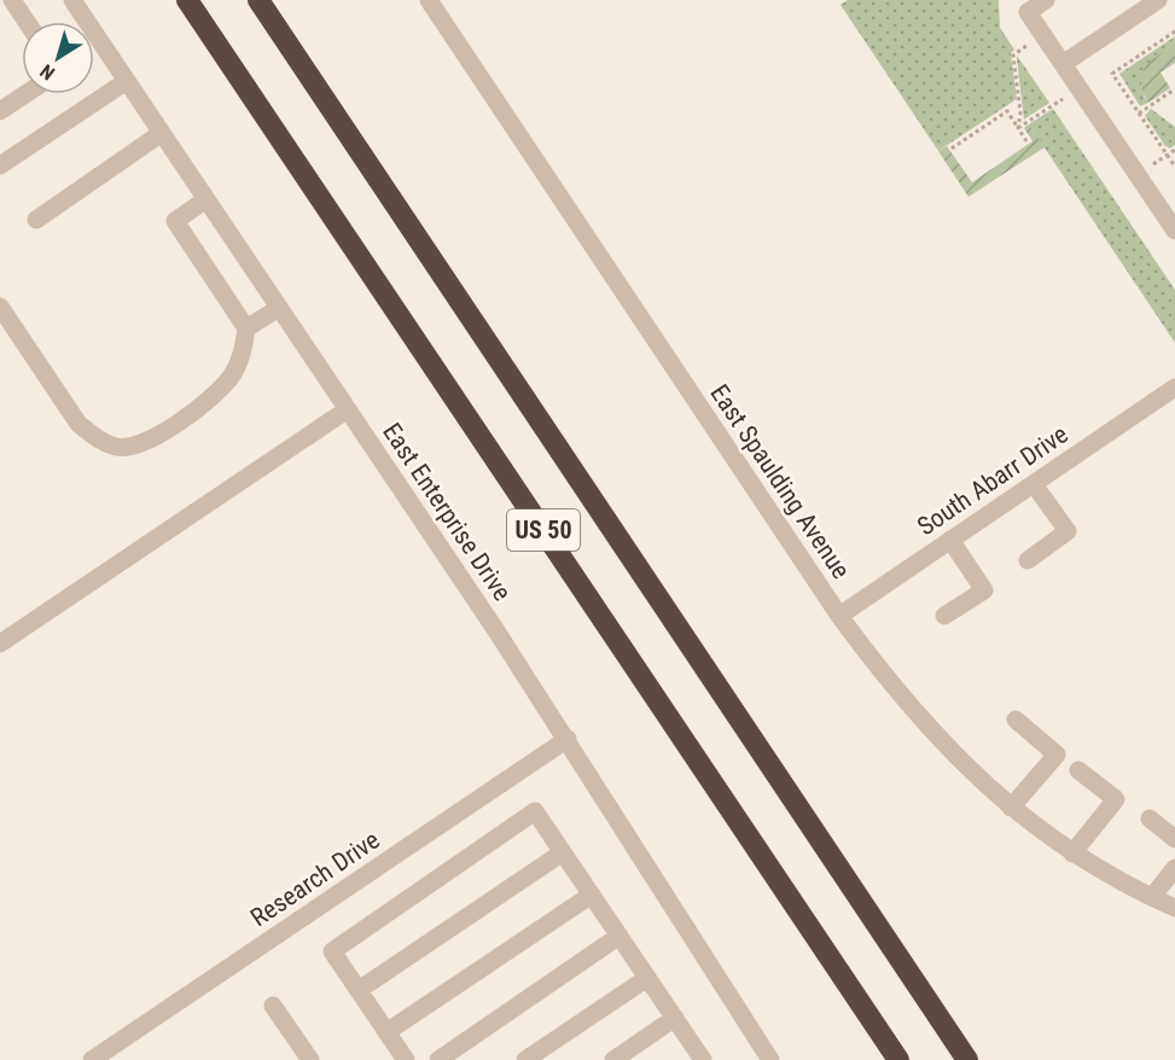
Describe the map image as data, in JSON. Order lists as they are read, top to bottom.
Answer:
{
  "streets": {
    "highway": ["US 50"],
    "street": [
      "South Abarr Drive",
      "East Spaulding Avenue",
      "East Enterprise Drive",
      "Research Drive"
    ]
  },
  "crossings": [
    ["South Abarr Drive", "East Spaulding Avenue"],
    ["East Enterprise Drive", "Research Drive"]
  ],
  "north": "bottom left"
}
